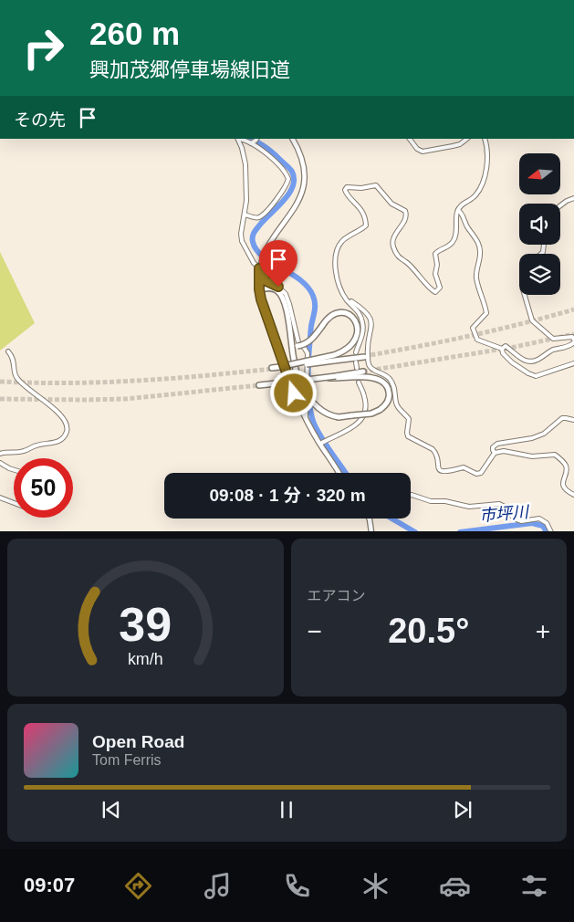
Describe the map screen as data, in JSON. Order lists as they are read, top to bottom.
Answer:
{
  "water": ["市坪川"],
  "north": "left",
  "page": {
    "turn": ["260 m", "興加茂郷停車場線旧道"],
    "then": "その先",
    "limit": "50",
    "trip": "09:08 · 1 分 · 320 m",
    "tile": "エアコン",
    "heat": ["−", "20.5°", "+"],
    "song": ["Open Road", "Tom Ferris"],
    "tabs": "09:07",
    "gauge": ["39", "km/h"]
  }
}
